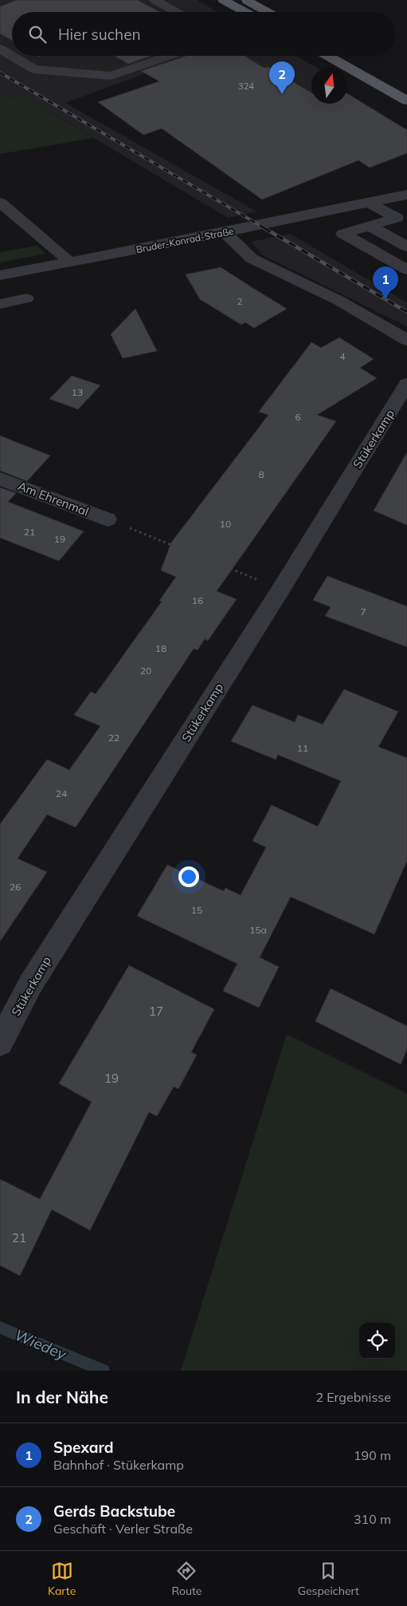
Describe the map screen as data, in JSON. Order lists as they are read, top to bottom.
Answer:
{
  "streets": {
    "street": ["Bruder-Konrad-Straße", "Stükerkamp", "Am Ehrenmal"]
  },
  "water": ["Wiedey"],
  "house_numbers": [
    "324",
    "2",
    "4",
    "13",
    "6",
    "8",
    "10",
    "21",
    "19",
    "16",
    "7",
    "18",
    "20",
    "22",
    "11",
    "24",
    "26",
    "15",
    "15a",
    "17",
    "19",
    "21"
  ],
  "north": "top",
  "page": {
    "search": "Hier suchen",
    "pins": ["2", "1"],
    "heading": ["In der Nähe", "2 Ergebnisse"],
    "list": [
      {
        "mark": "1",
        "name": "Spexard",
        "note": "Bahnhof · Stükerkamp",
        "value": "190 m"
      },
      {
        "mark": "2",
        "name": "Gerds Backstube",
        "note": "Geschäft · Verler Straße",
        "value": "310 m"
      }
    ],
    "nav": ["Karte", "Route", "Gespeichert"]
  }
}
